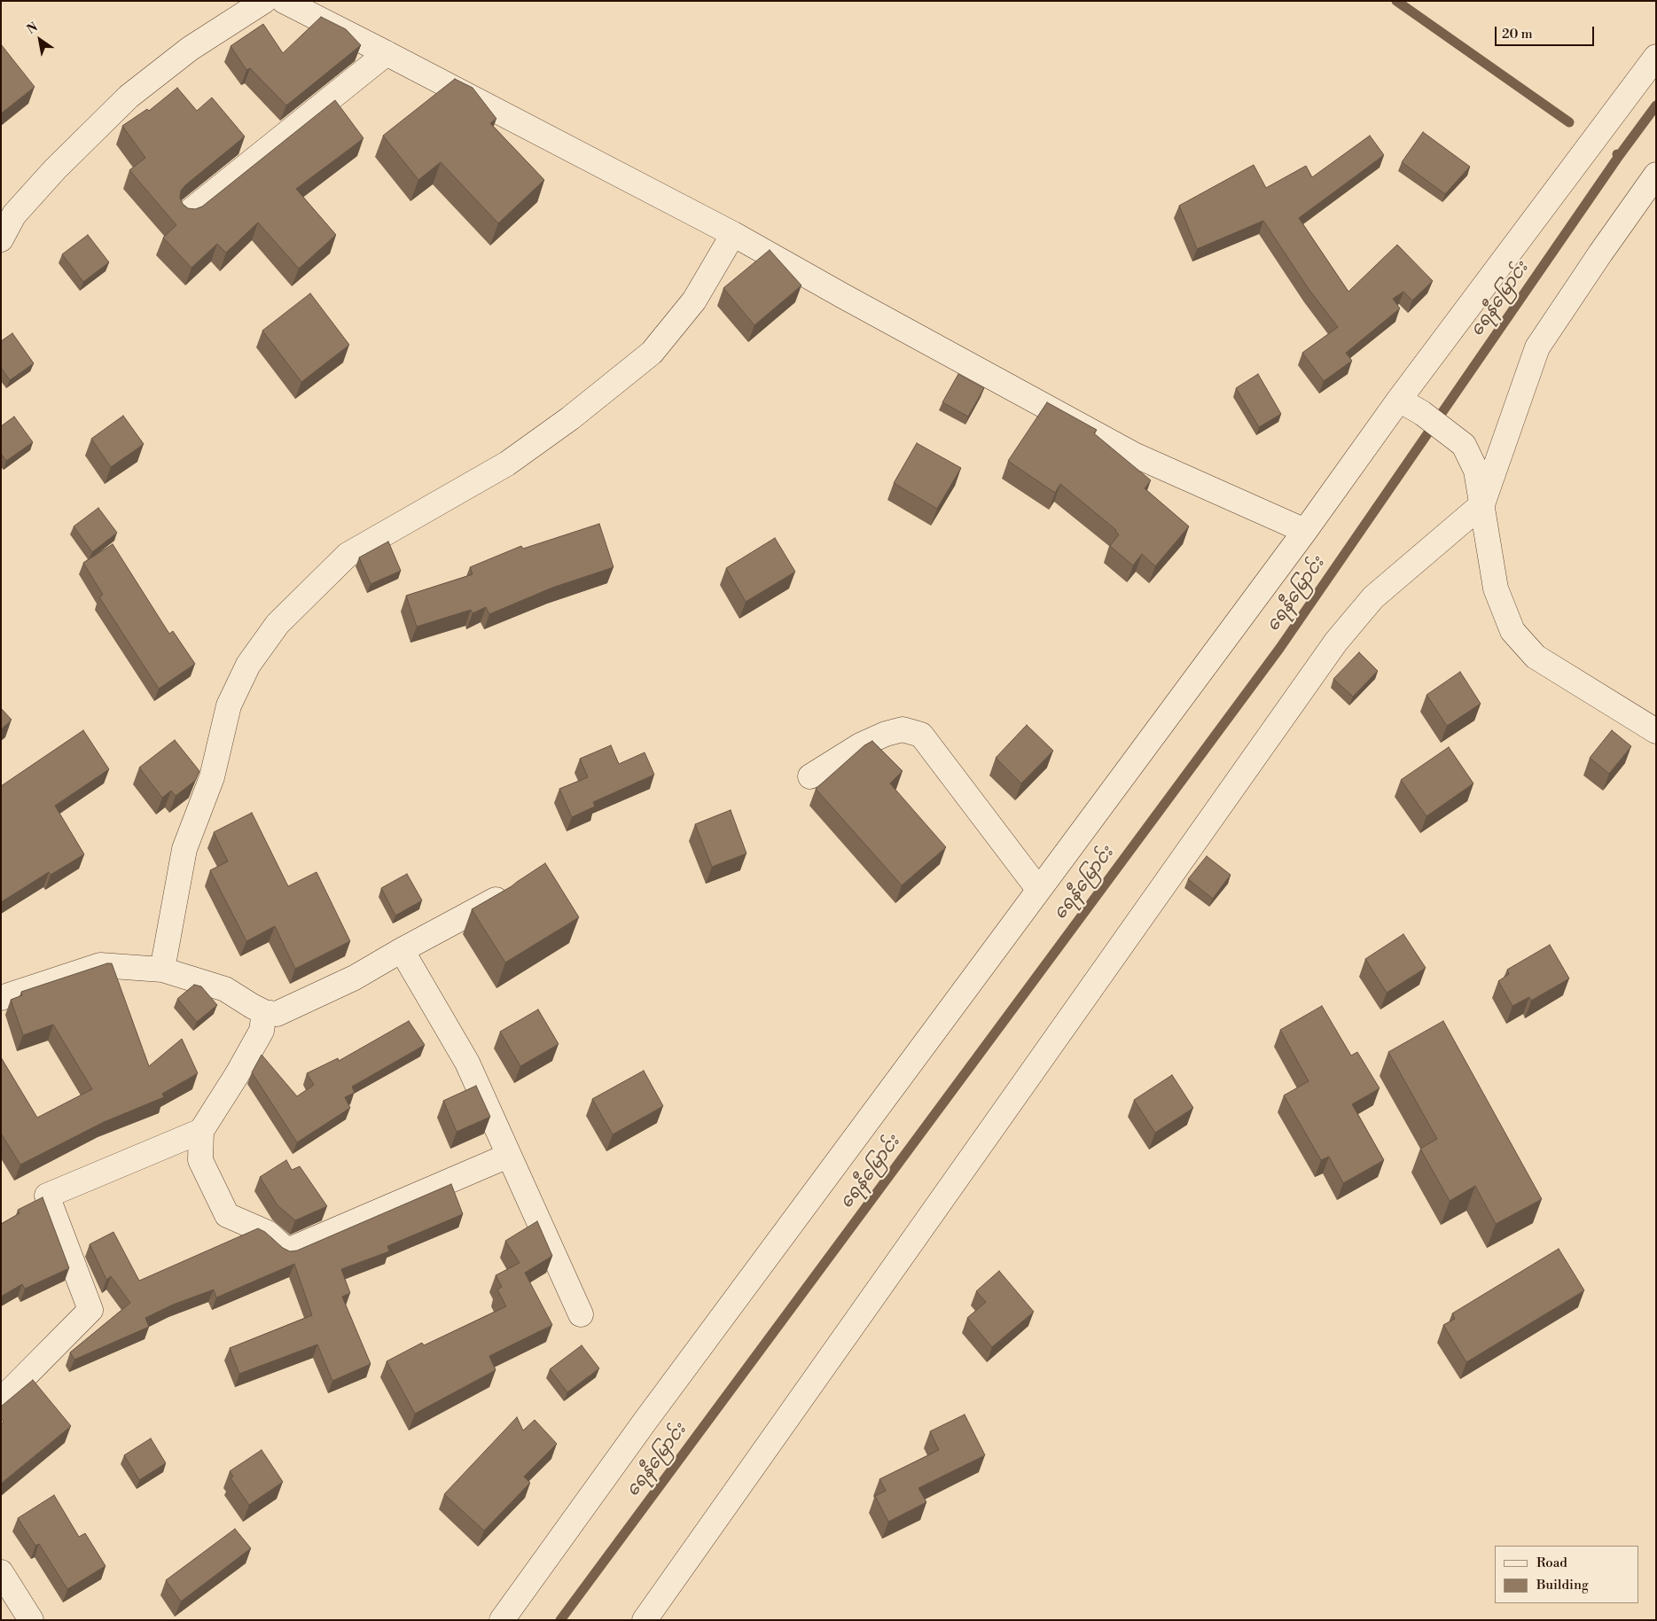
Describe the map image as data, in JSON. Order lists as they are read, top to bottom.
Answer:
{
  "water": ["ရေနီမြောင်း"],
  "legend": ["Road", "Building"],
  "scale_bar": "20 m",
  "north": "top left"
}
